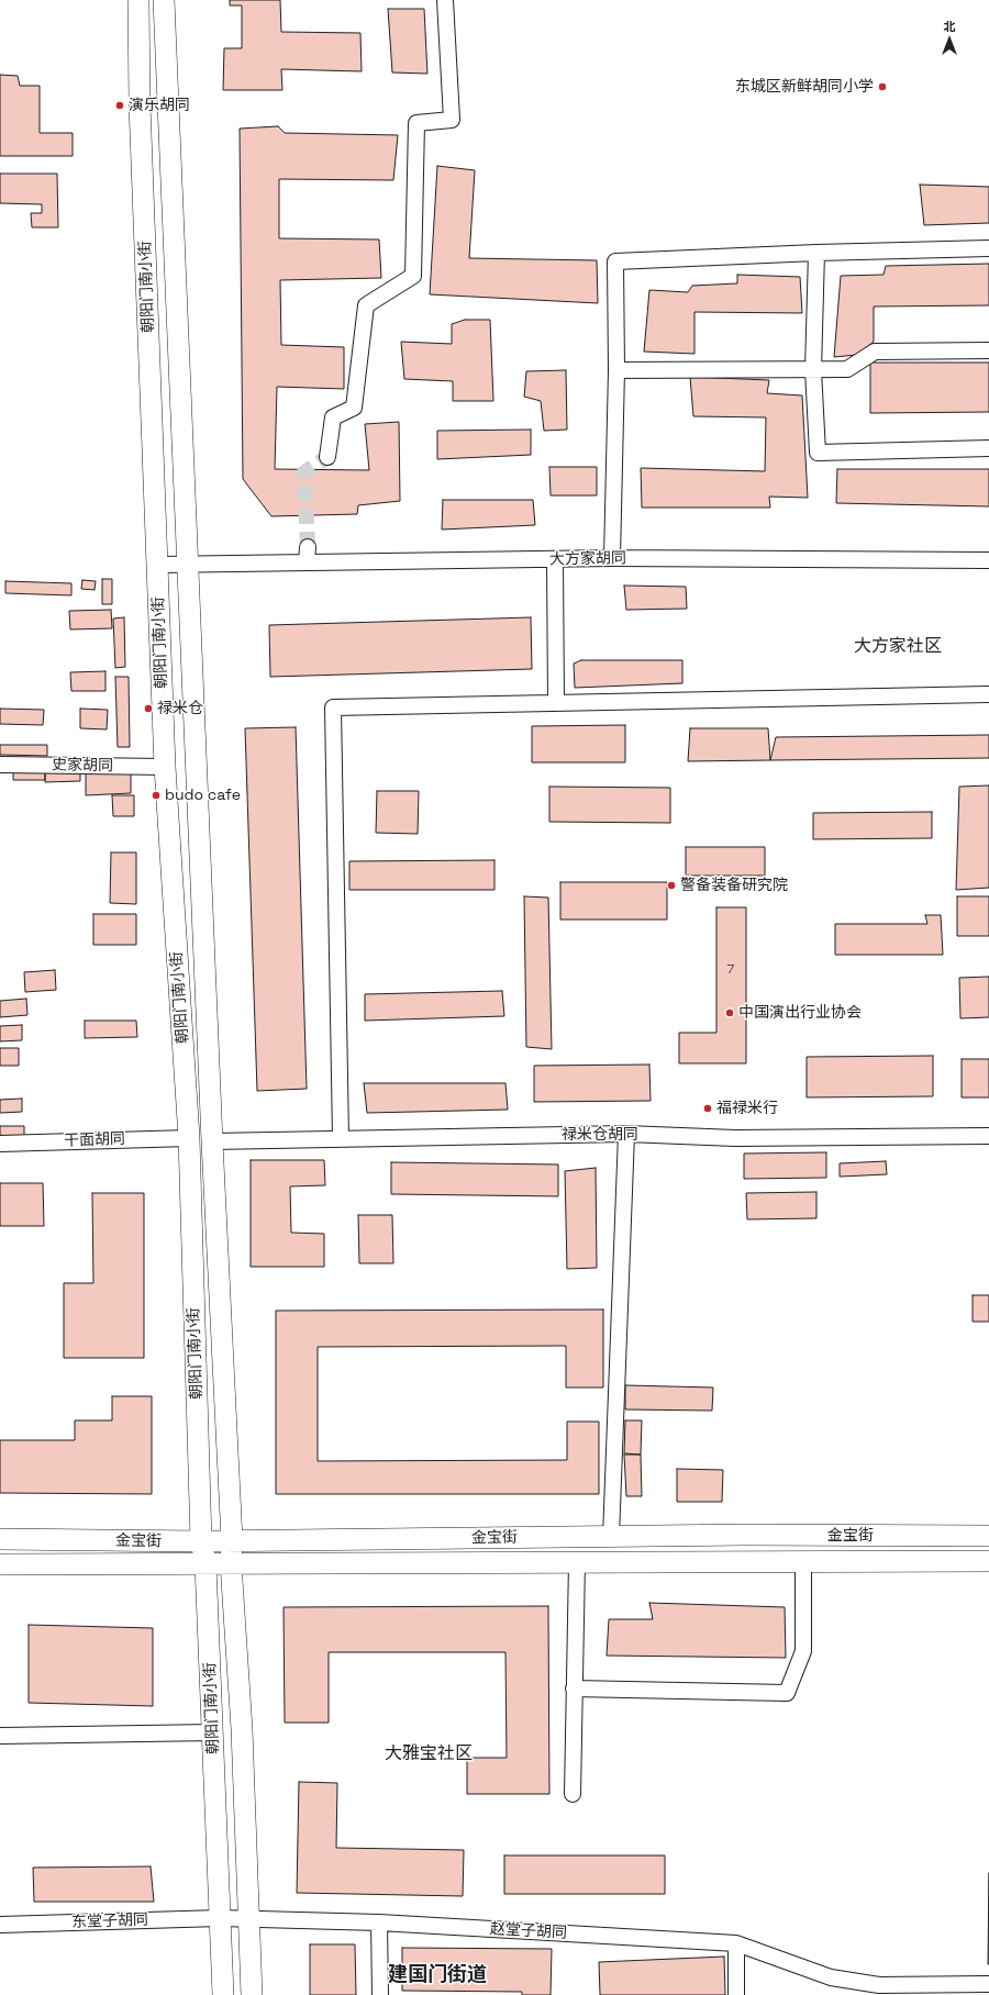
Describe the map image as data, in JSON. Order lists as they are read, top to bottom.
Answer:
{
  "streets": {
    "main road": ["朝阳门南小街", "金宝街"],
    "street": [
      "大方家胡同",
      "史家胡同",
      "禄米仓胡同",
      "干面胡同",
      "东堂子胡同",
      "赵堂子胡同"
    ]
  },
  "crossings": [
    ["朝阳门南小街", "大方家胡同"],
    ["朝阳门南小街", "史家胡同"],
    ["朝阳门南小街", "禄米仓胡同"],
    ["朝阳门南小街", "干面胡同"],
    ["朝阳门南小街", "金宝街"],
    ["朝阳门南小街", "东堂子胡同"],
    ["朝阳门南小街", "赵堂子胡同"],
    ["东堂子胡同", "赵堂子胡同"]
  ],
  "districts": ["大方家社区", "大雅宝社区", "建国门街道"],
  "places": [
    "东城区新鲜胡同小学",
    "演乐胡同",
    "禄米仓",
    "budo cafe",
    "警备装备研究院",
    "中国演出行业协会",
    "福禄米行"
  ],
  "house_numbers": ["7"],
  "north": "top"
}
